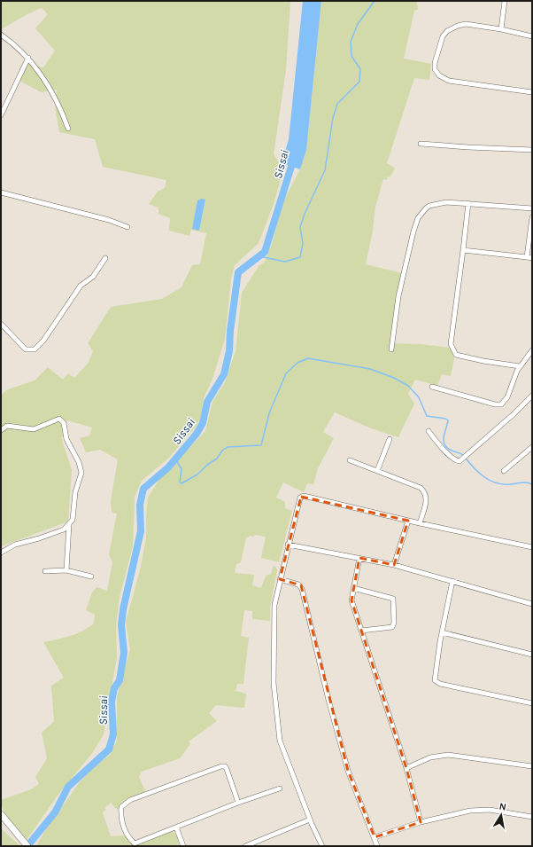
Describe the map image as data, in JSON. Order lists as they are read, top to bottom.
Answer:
{
  "water": ["Sissai"],
  "north": "top"
}
